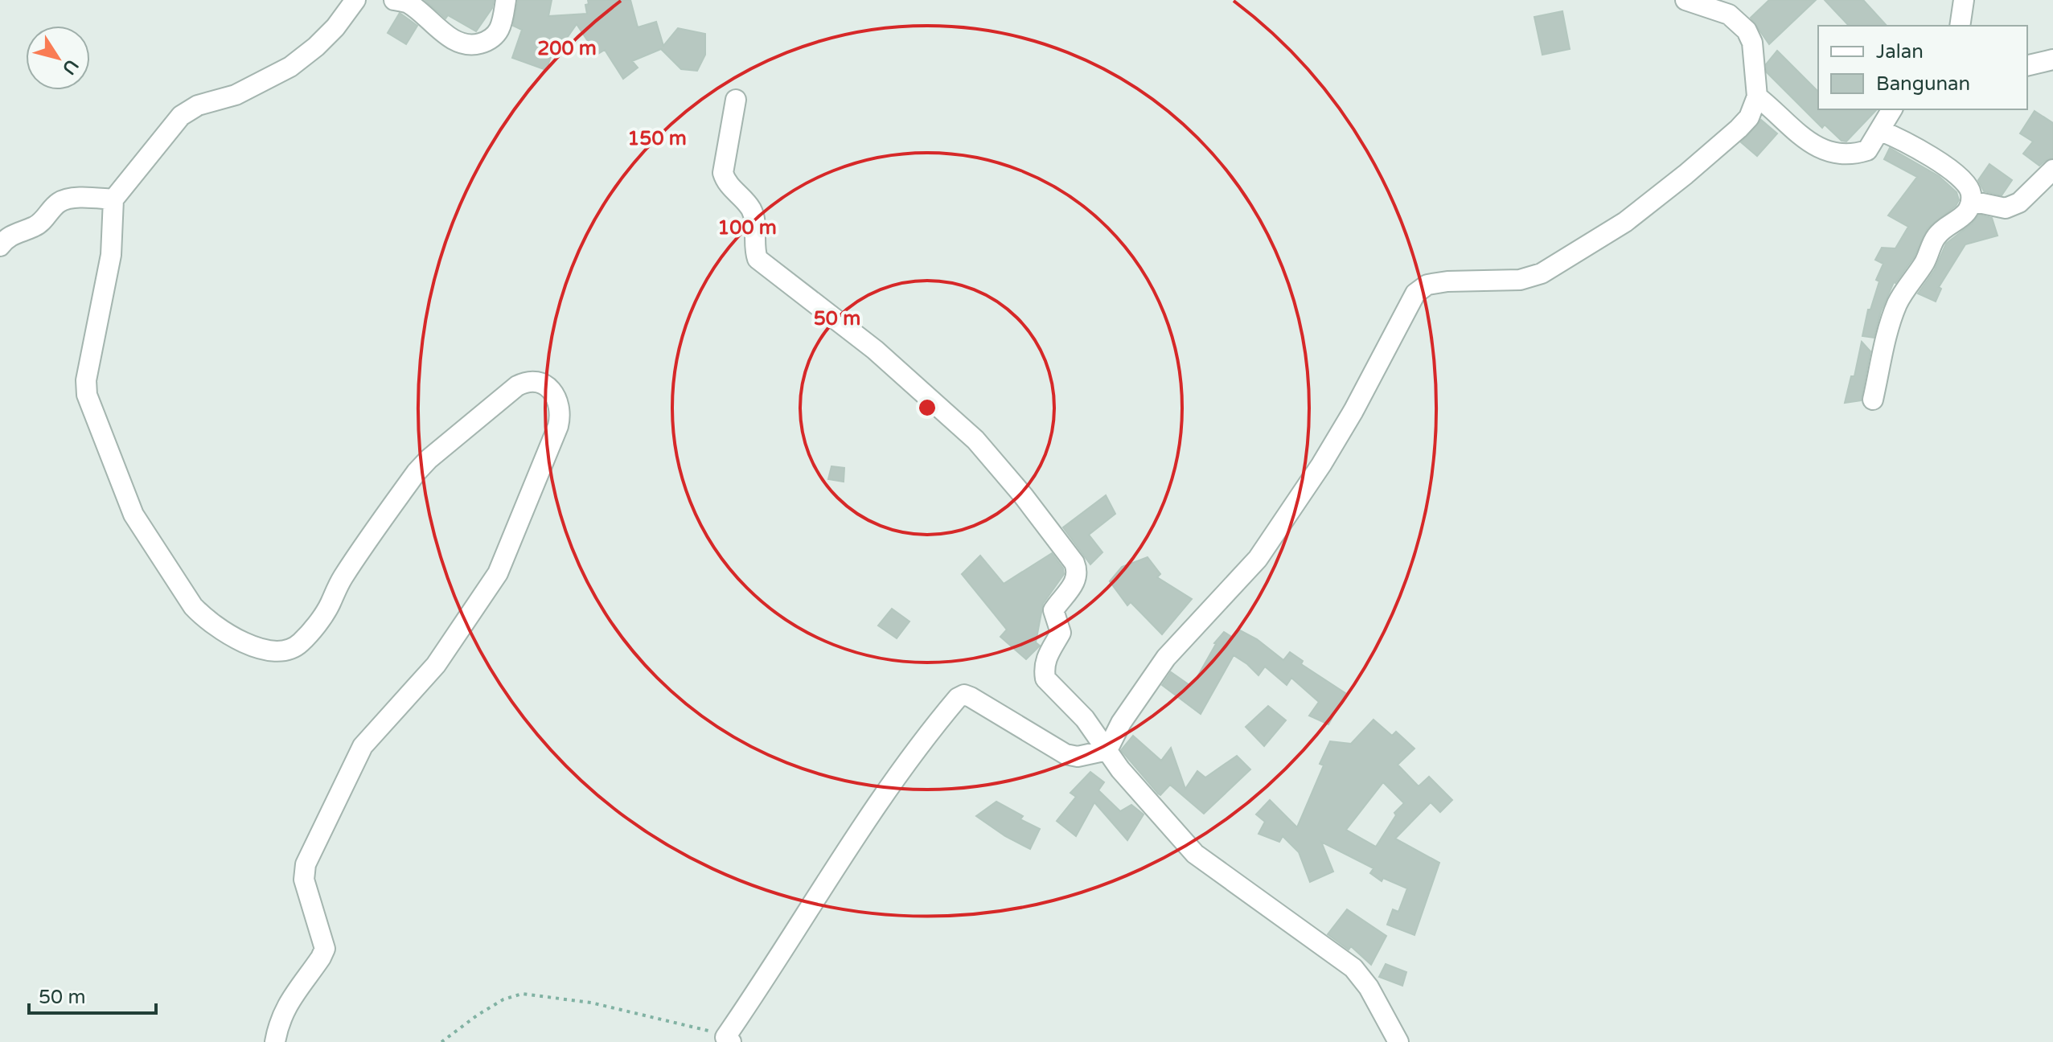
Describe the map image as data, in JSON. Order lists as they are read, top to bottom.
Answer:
{
  "legend": ["Jalan", "Bangunan"],
  "scale_bar": "50 m",
  "north": "bottom right",
  "rings": [
    "200 m",
    "150 m",
    "100 m",
    "50 m"
  ]
}
